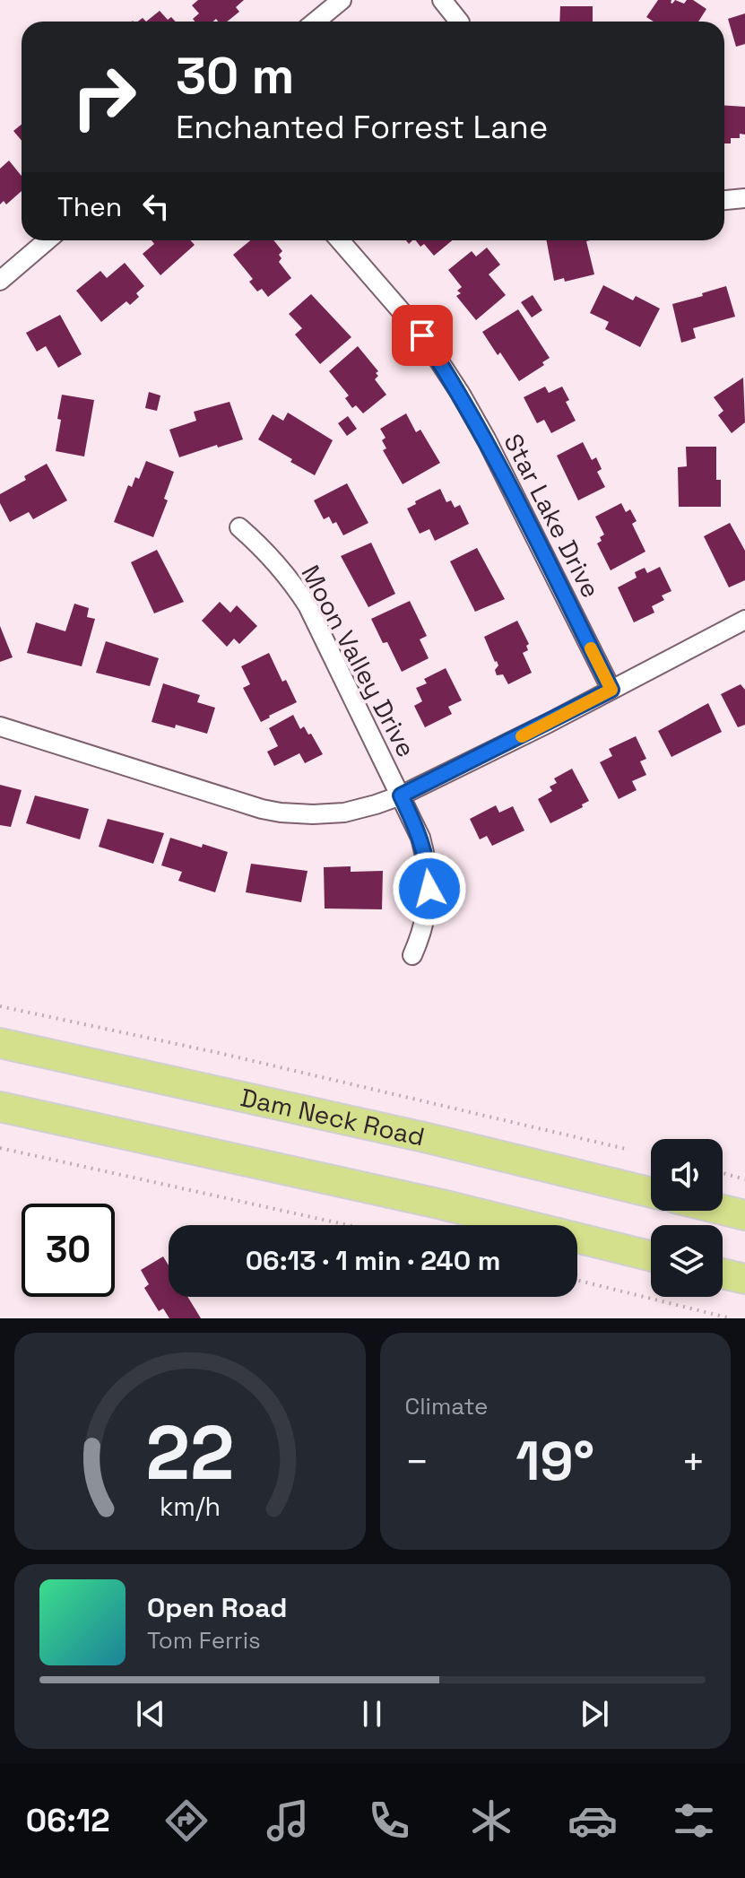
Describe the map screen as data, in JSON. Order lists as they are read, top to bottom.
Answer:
{
  "streets": {
    "main road": ["Dam Neck Road"],
    "street": ["Star Lake Drive", "Moon Valley Drive"]
  },
  "page": {
    "turn": ["30 m", "Enchanted Forrest Lane"],
    "then": "Then",
    "limit": "30",
    "trip": "06:13 · 1 min · 240 m",
    "tile": "Climate",
    "heat": ["−", "19°", "+"],
    "song": ["Open Road", "Tom Ferris"],
    "tabs": "06:12",
    "gauge": ["22", "km/h"]
  }
}
